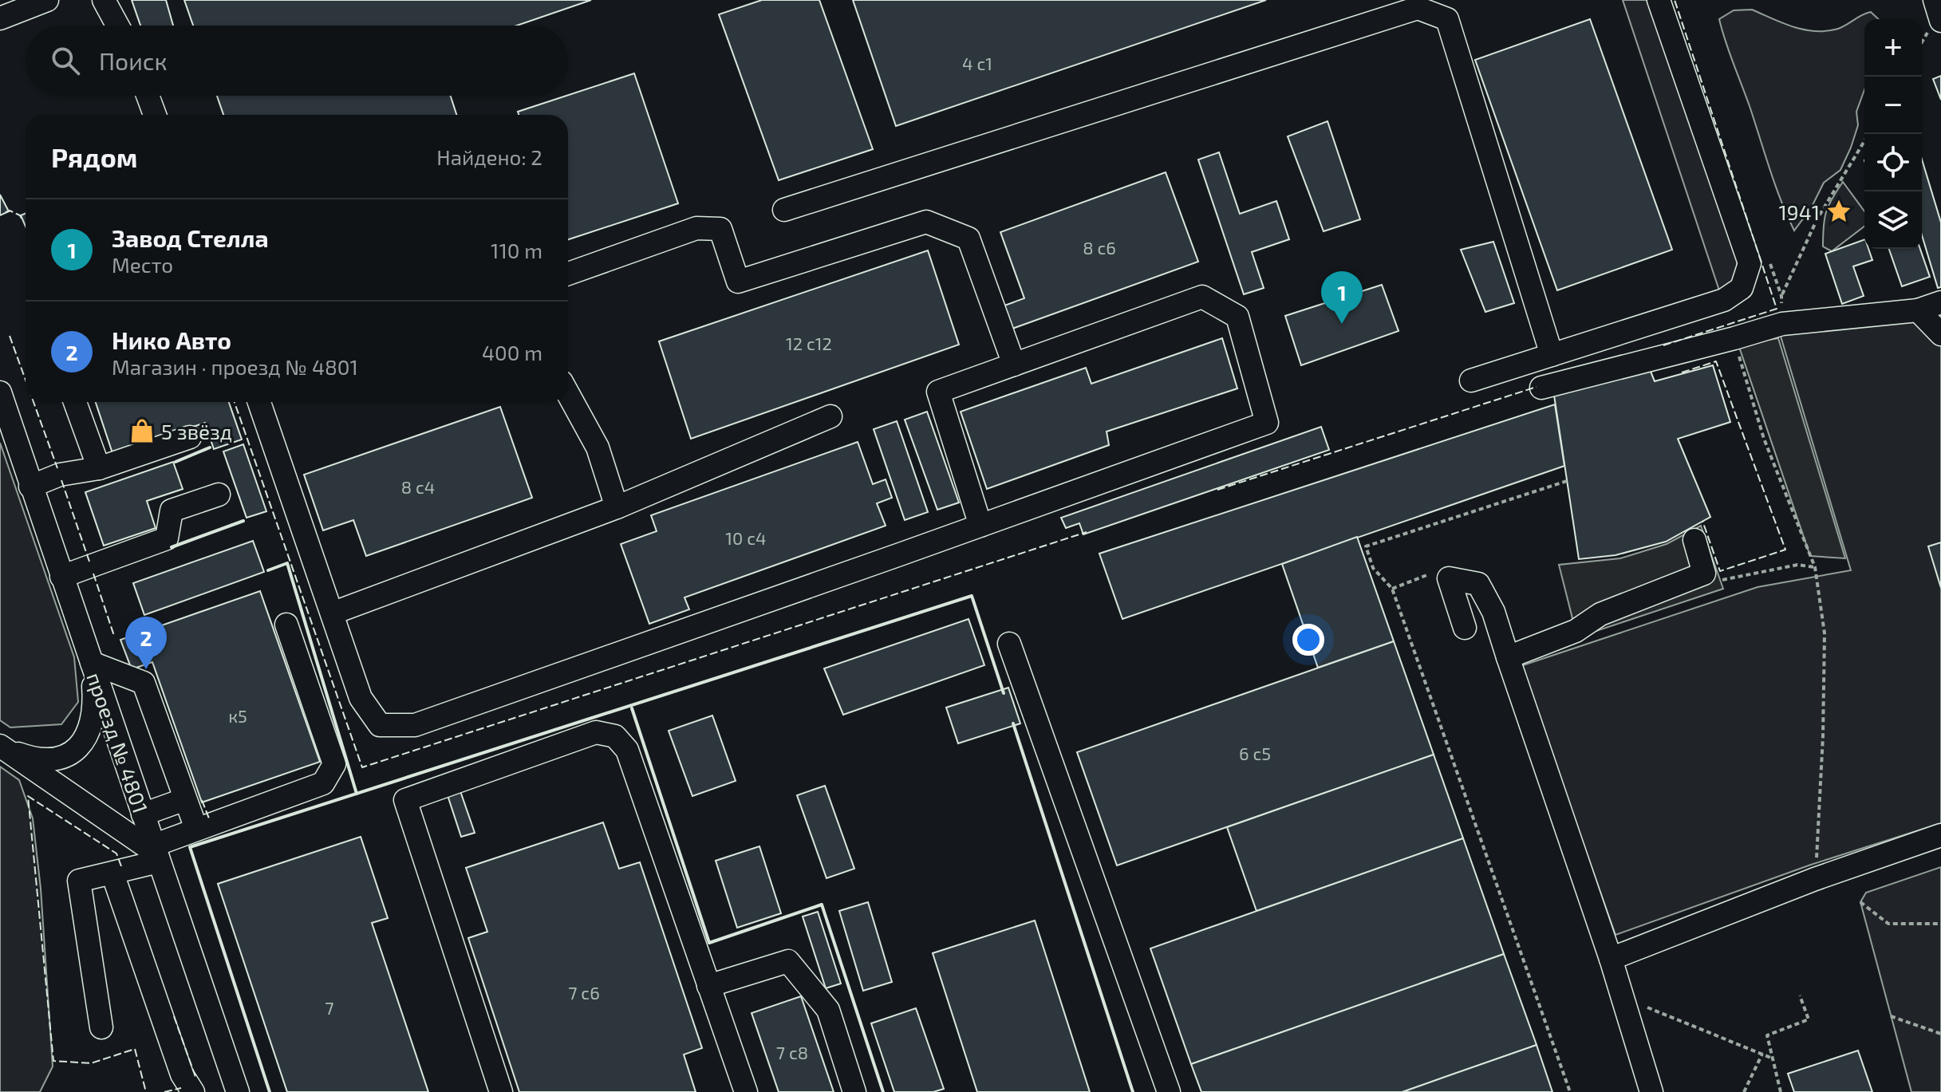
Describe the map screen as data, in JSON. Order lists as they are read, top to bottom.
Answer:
{
  "streets": {
    "street": ["проезд № 4801"]
  },
  "places": {
    "place": ["1941"],
    "shop": ["5 звёзд"]
  },
  "house_numbers": [
    "4 с1",
    "8 с6",
    "12 с12",
    "8 с4",
    "10 с4",
    "к5",
    "6 с5",
    "7 с6",
    "7",
    "7 с8"
  ],
  "page": {
    "map_buttons": ["+", "−"],
    "search": "Поиск",
    "heading": ["Рядом", "Найдено: 2"],
    "list": [
      {
        "mark": "1",
        "name": "Завод Стелла",
        "note": "Место",
        "value": "110 m"
      },
      {
        "mark": "2",
        "name": "Нико Авто",
        "note": "Магазин · проезд № 4801",
        "value": "400 m"
      }
    ],
    "pins": ["1", "2"]
  }
}
